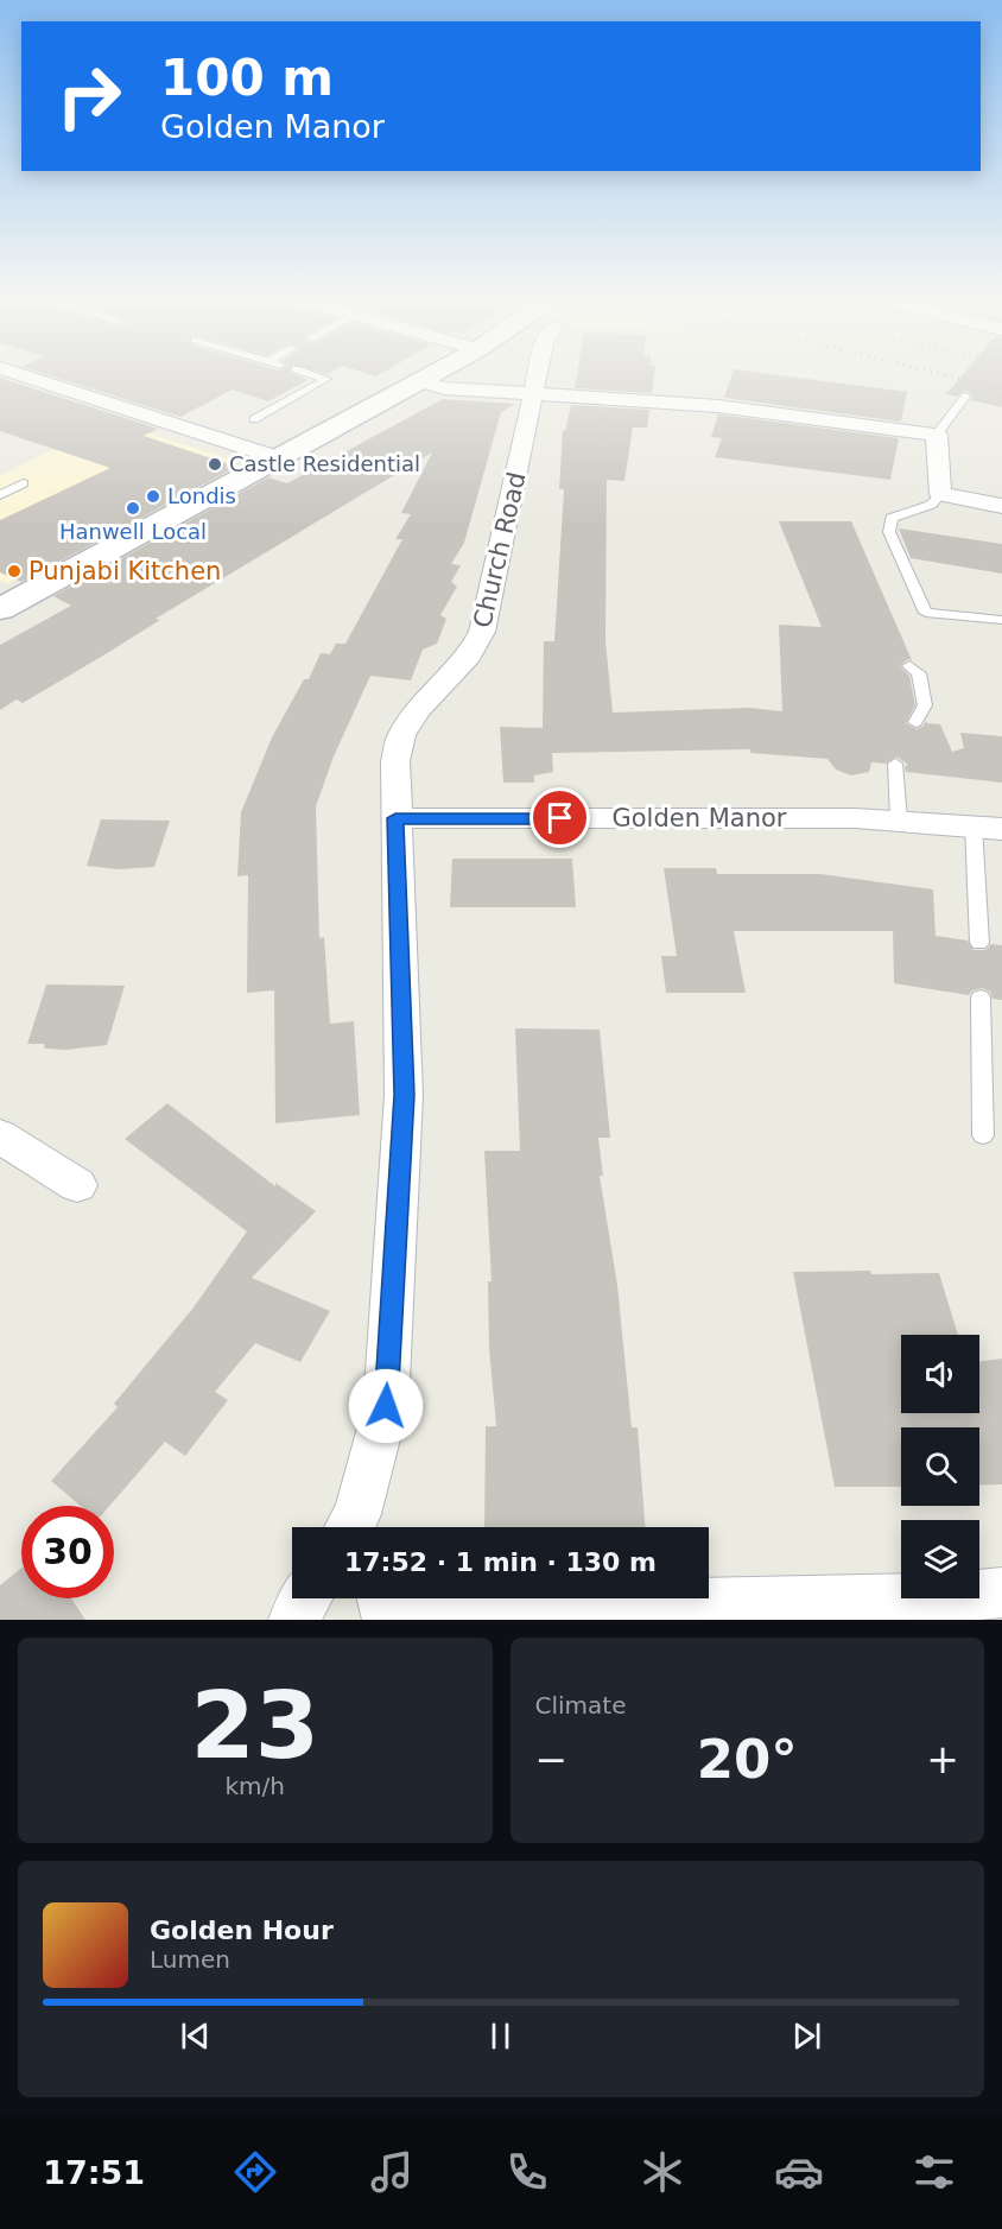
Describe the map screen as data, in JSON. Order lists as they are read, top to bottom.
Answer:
{
  "streets": {
    "street": ["Church Road", "Golden Manor"]
  },
  "crossings": [
    ["Church Road", "Golden Manor"]
  ],
  "places": [
    "Castle Residential",
    "Londis",
    "Hanwell Local",
    "Punjabi Kitchen"
  ],
  "page": {
    "turn": ["100 m", "Golden Manor"],
    "limit": "30",
    "trip": "17:52 · 1 min · 130 m",
    "tile": [
      ["23", "km/h"],
      "Climate"
    ],
    "heat": ["−", "20°", "+"],
    "song": ["Golden Hour", "Lumen"],
    "tabs": "17:51"
  }
}
